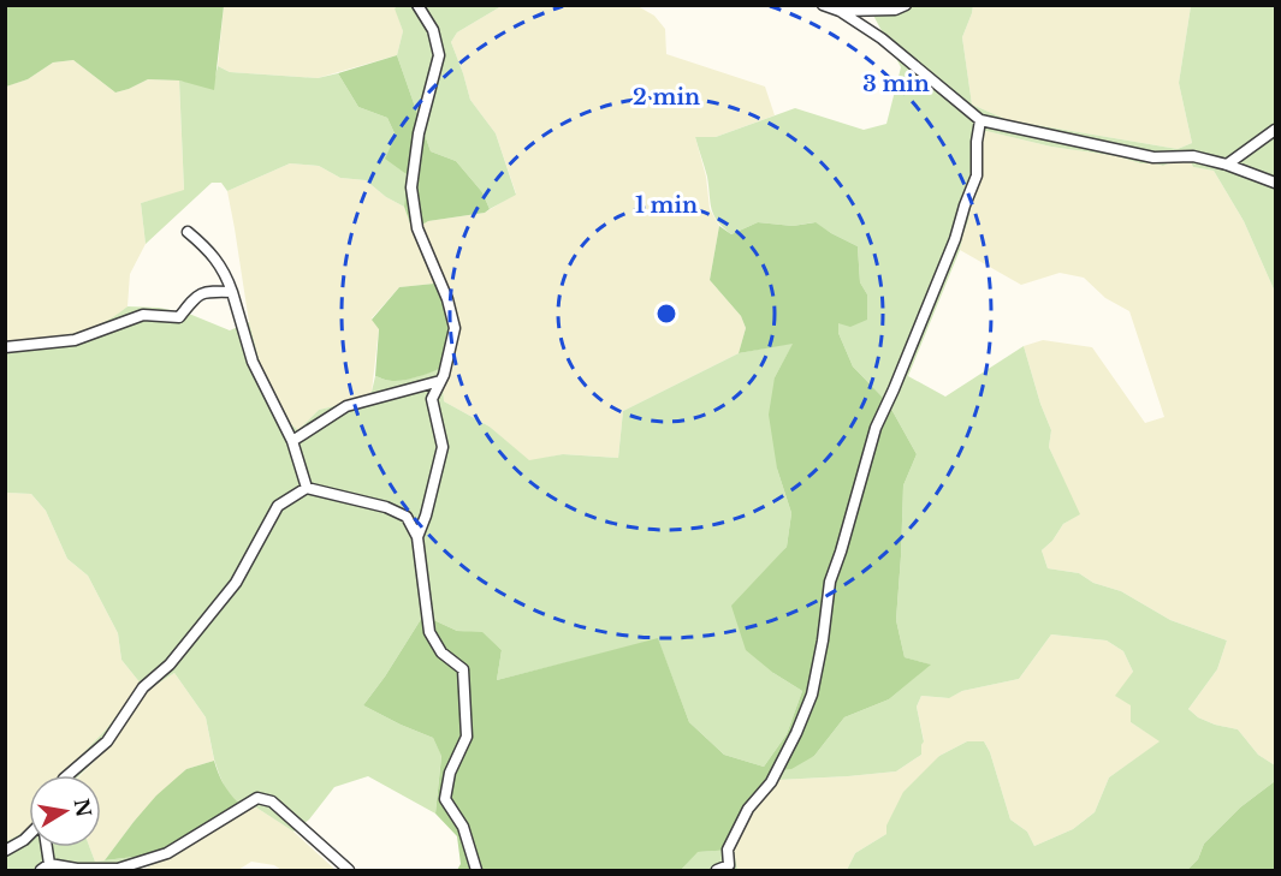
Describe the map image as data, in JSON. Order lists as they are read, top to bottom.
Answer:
{
  "north": "right",
  "rings": ["3 min", "2 min", "1 min"]
}
